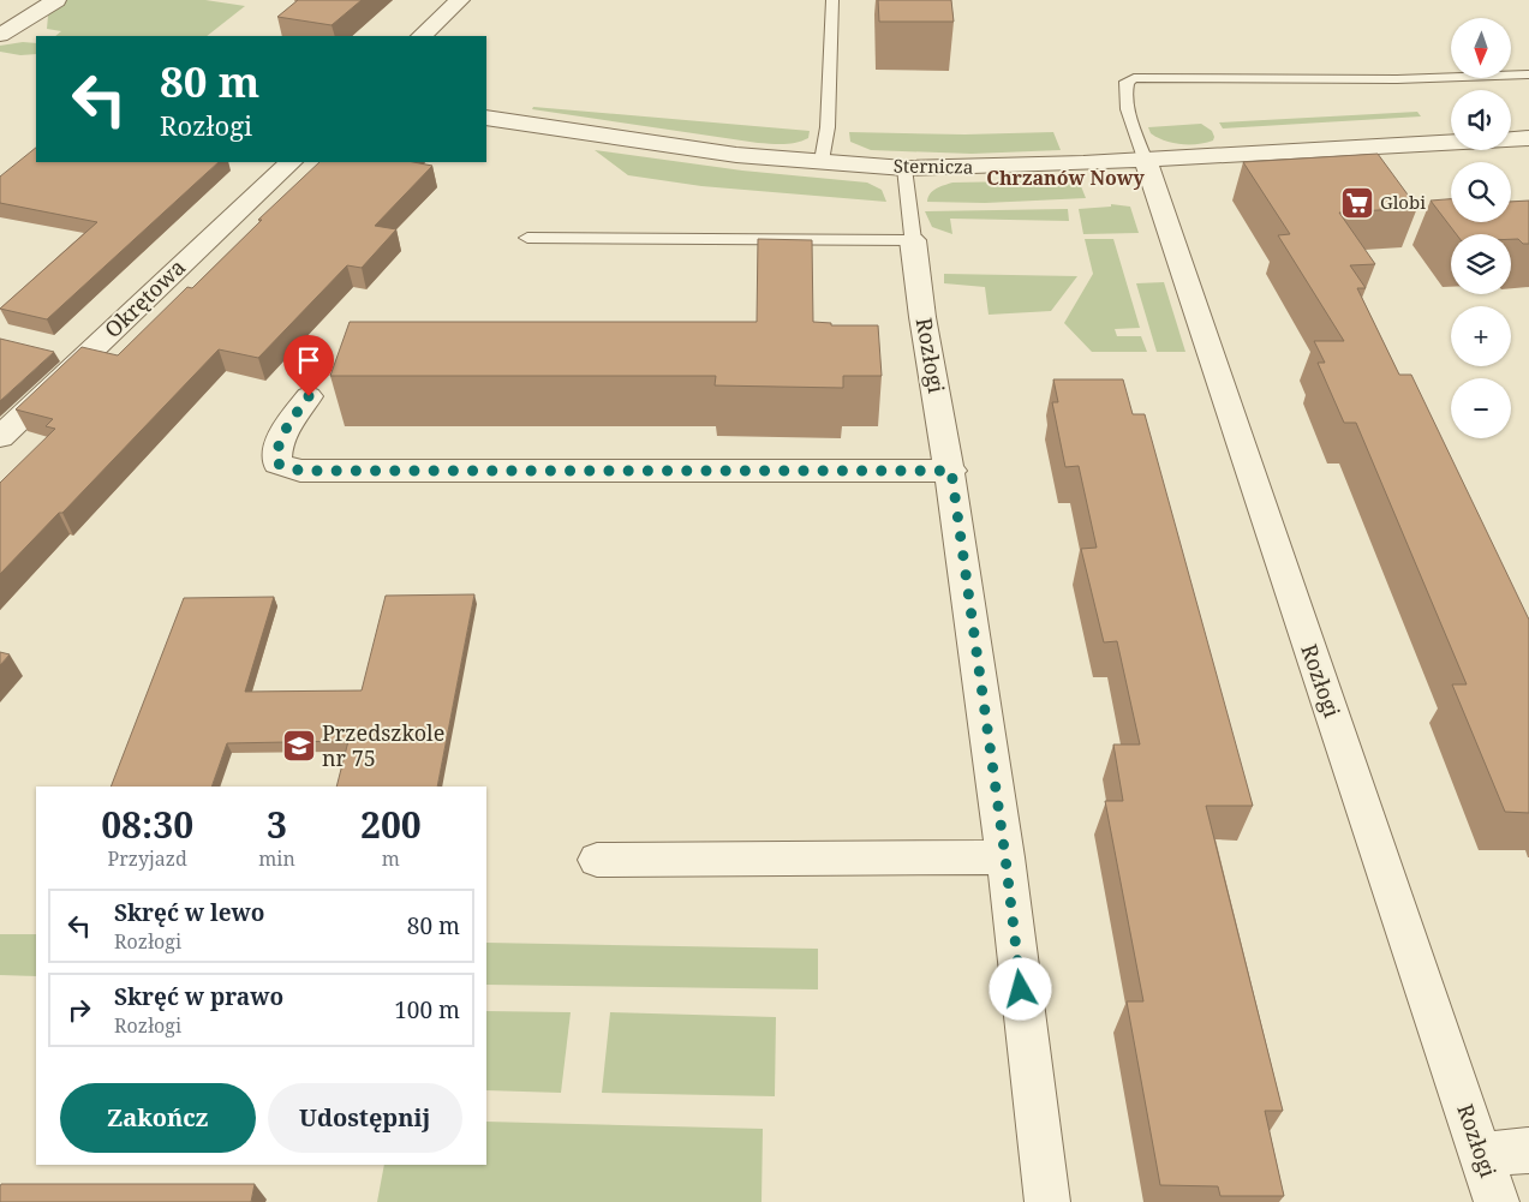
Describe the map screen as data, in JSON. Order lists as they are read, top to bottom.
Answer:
{
  "streets": {
    "street": ["Sternicza", "Okrętowa", "Rozłogi"]
  },
  "crossings": [
    ["Sternicza", "Rozłogi"]
  ],
  "districts": ["Chrzanów Nowy"],
  "places": {
    "supermarket": ["Globi"],
    "school or university": ["Przedszkole nr 75"]
  },
  "north": "bottom",
  "page": {
    "map_buttons": ["+", "−"],
    "turn": ["80 m", "Rozłogi"],
    "eta": [
      "08:30",
      "Przyjazd",
      "3",
      "min",
      "200",
      "m"
    ],
    "list": [
      {
        "name": "Skręć w lewo",
        "note": "Rozłogi",
        "value": "80 m"
      },
      {
        "name": "Skręć w prawo",
        "note": "Rozłogi",
        "value": "100 m"
      }
    ],
    "buttons": ["Zakończ", "Udostępnij"]
  }
}
